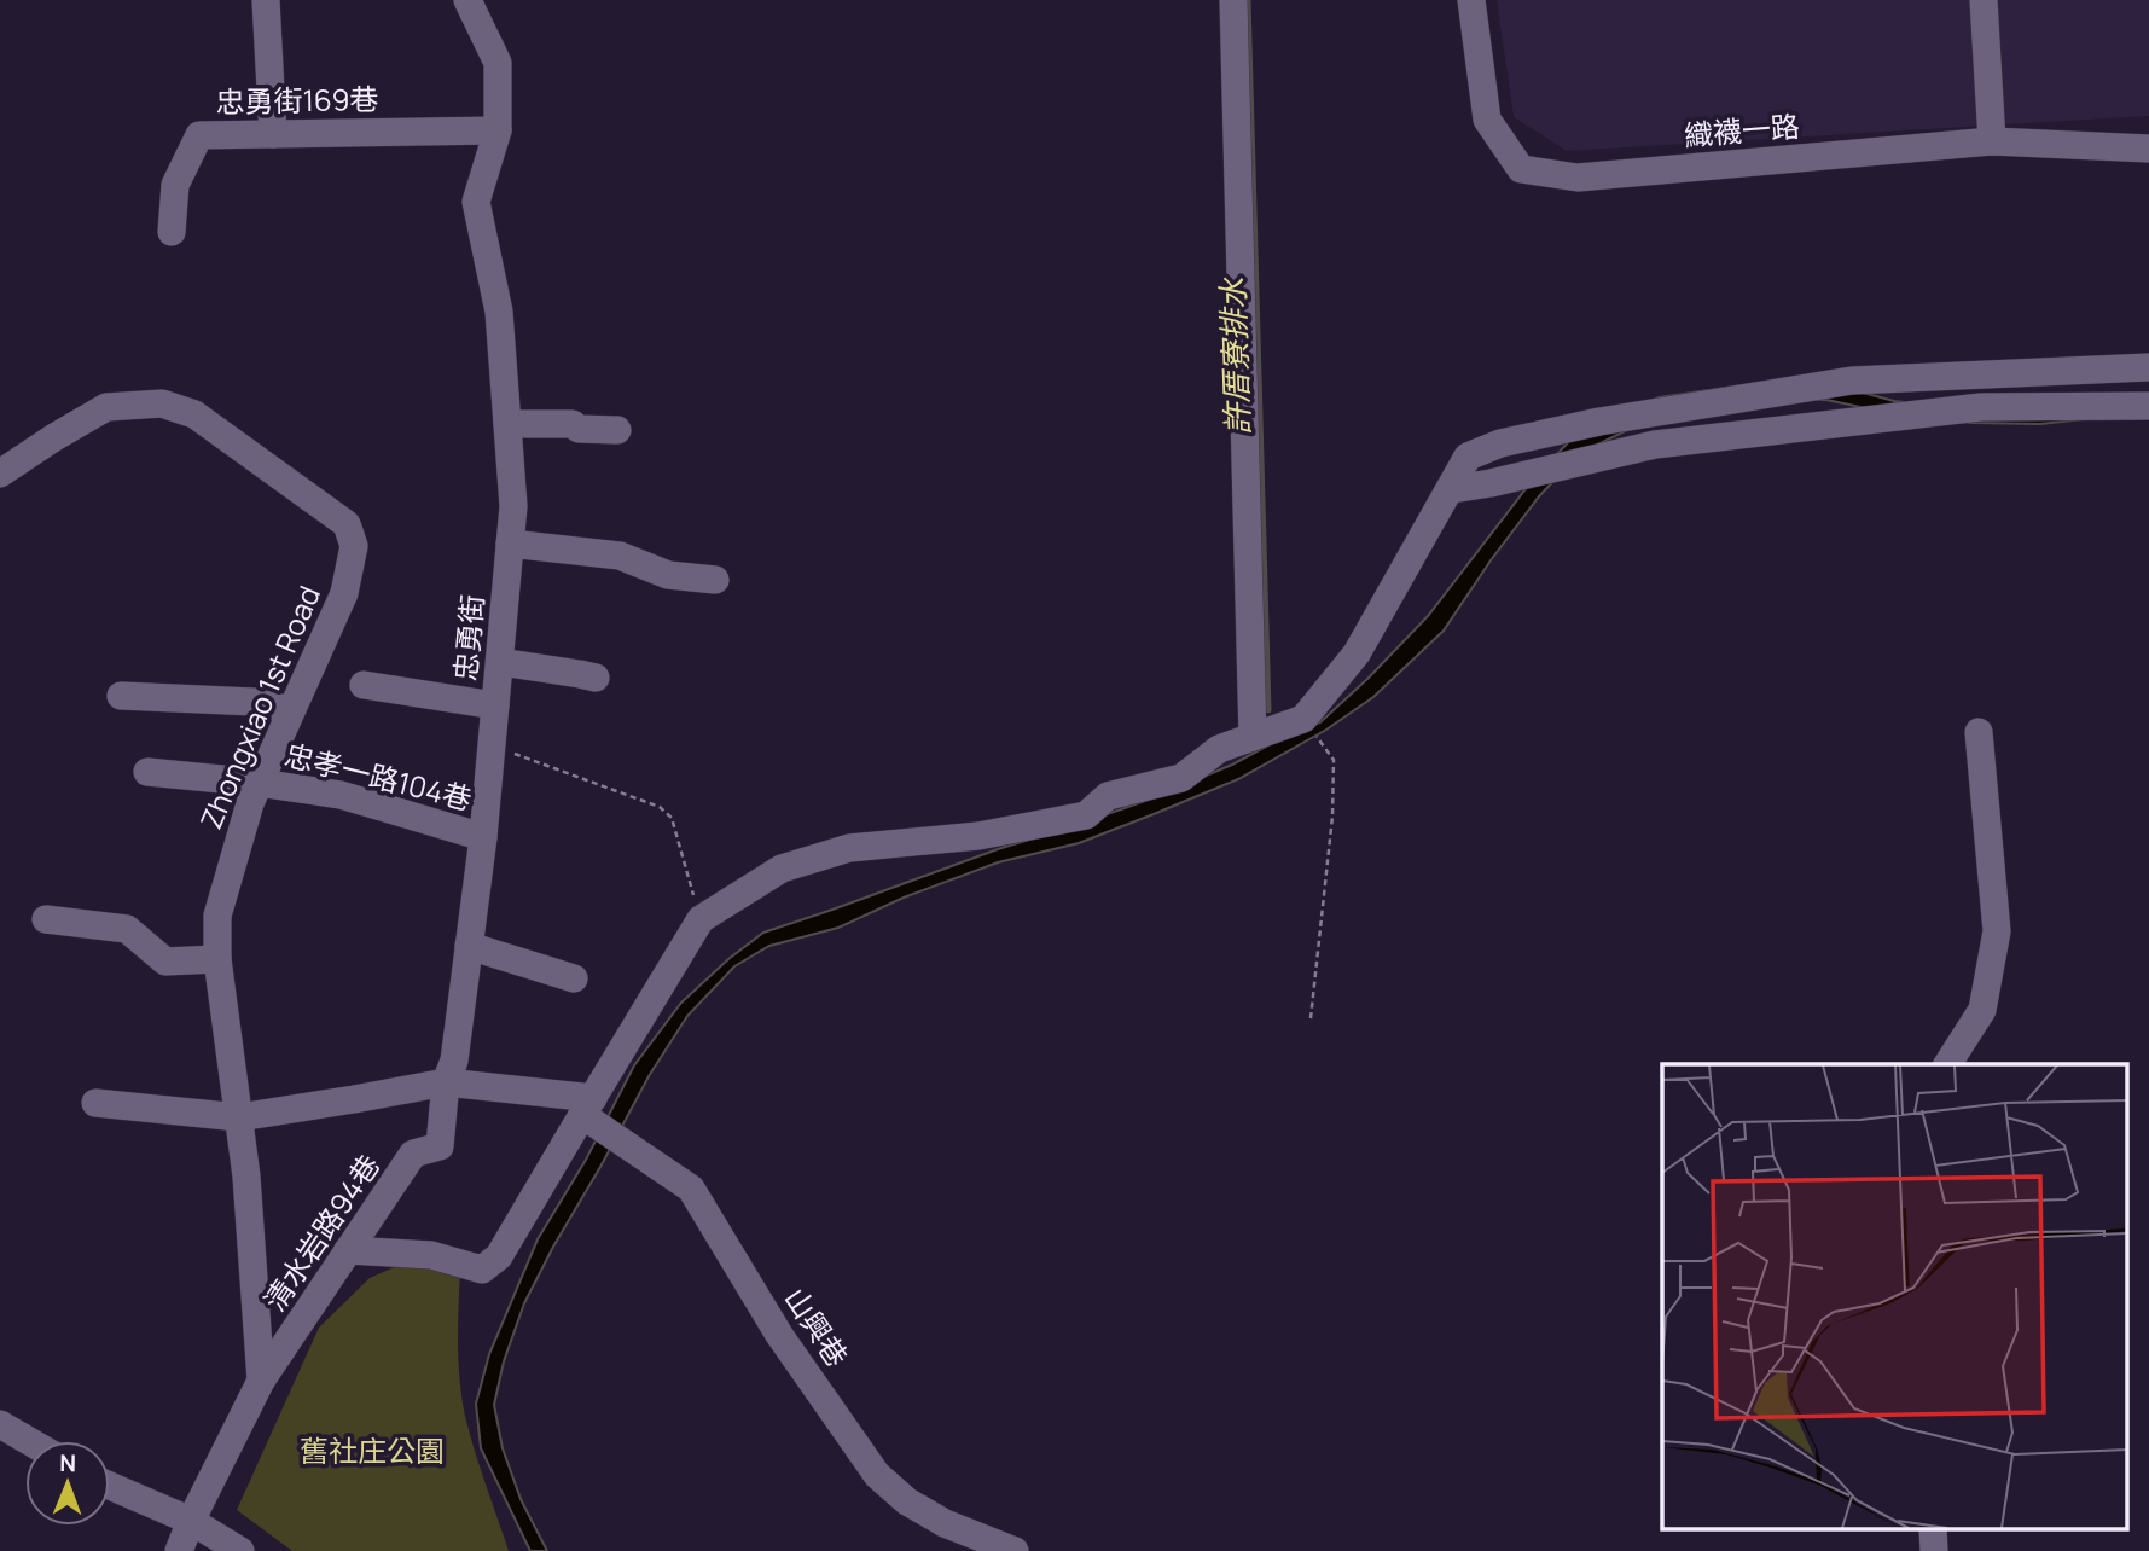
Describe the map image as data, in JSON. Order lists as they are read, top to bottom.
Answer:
{
  "streets": {
    "street": [
      "忠勇街169巷",
      "織襪一路",
      "忠勇街",
      "Zhongxiao 1st Road",
      "忠孝一路104巷",
      "清水岩路94巷",
      "山興巷"
    ]
  },
  "crossings": [
    ["忠勇街169巷", "忠勇街"],
    ["忠勇街", "忠孝一路104巷"],
    ["忠勇街", "清水岩路94巷"],
    ["Zhongxiao 1st Road", "忠孝一路104巷"],
    ["Zhongxiao 1st Road", "清水岩路94巷"]
  ],
  "water": ["許厝寮排水"],
  "parks": ["舊社庄公園"],
  "north": "top"
}
